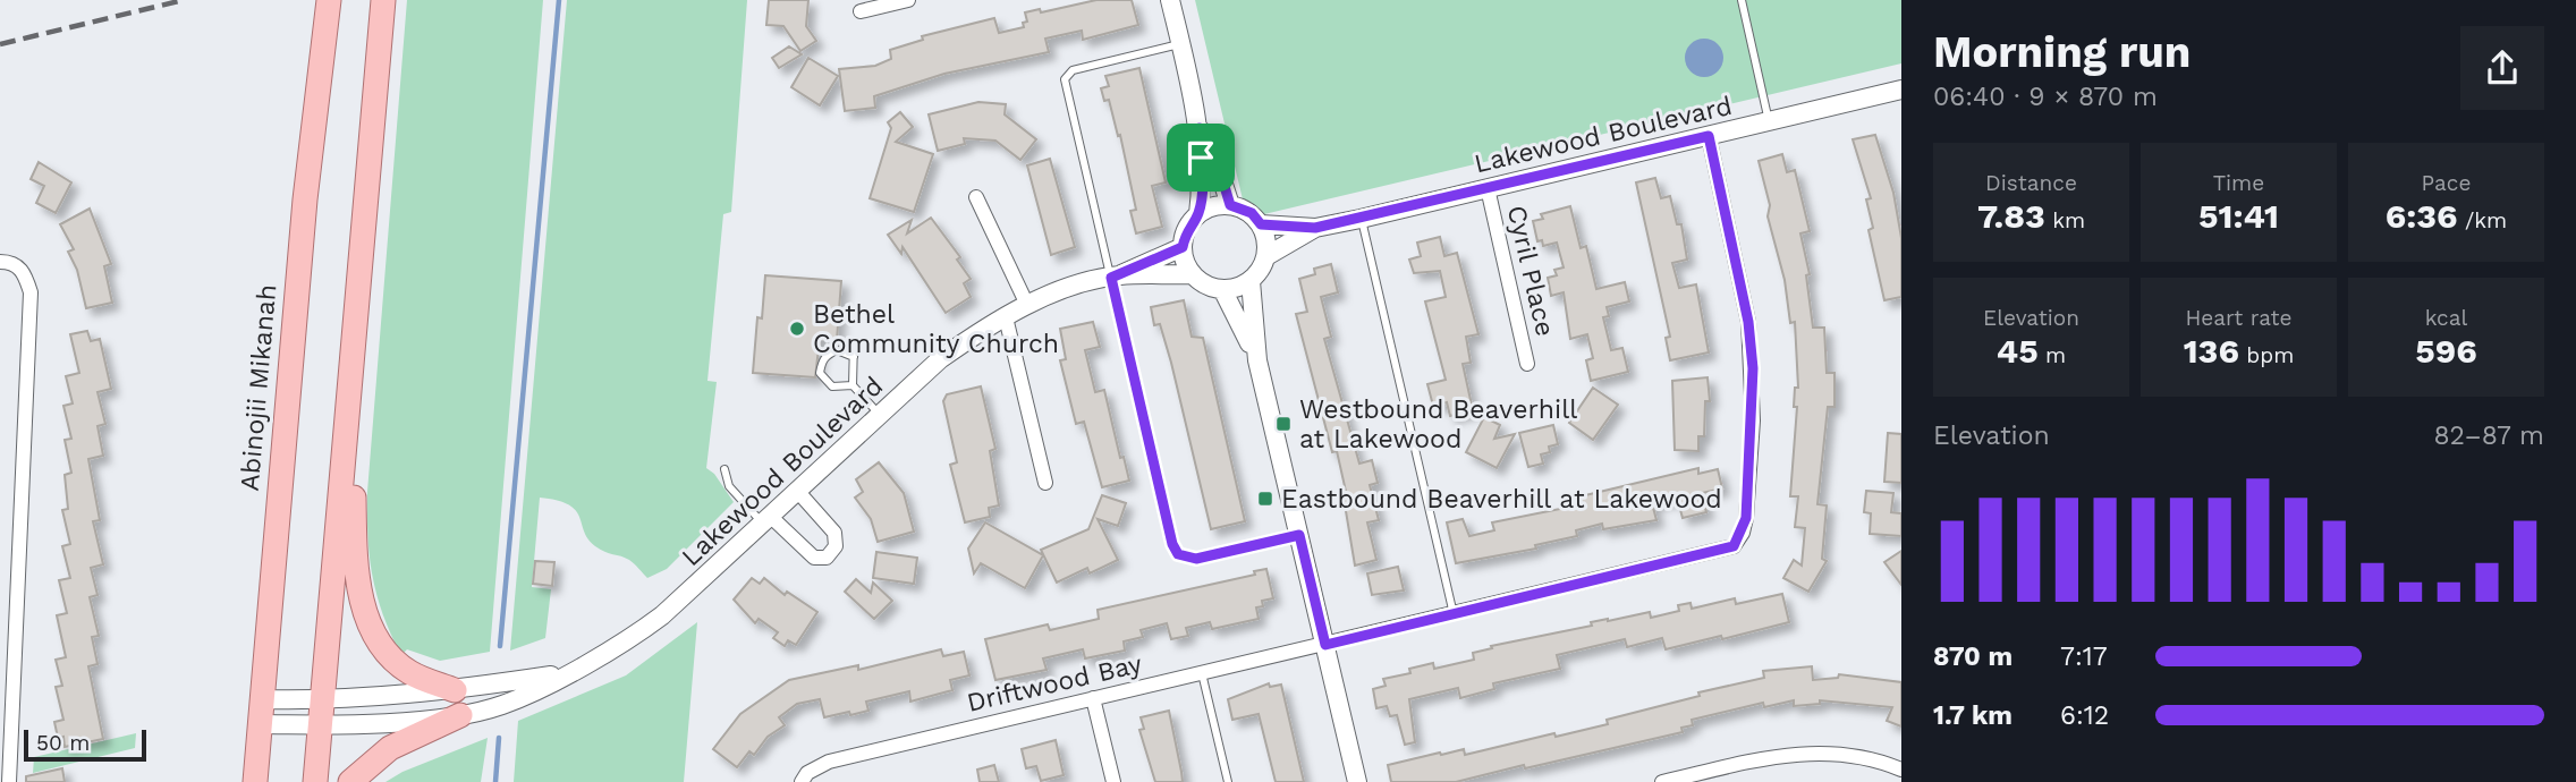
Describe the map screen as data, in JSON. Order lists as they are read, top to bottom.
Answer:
{
  "streets": {
    "main road": ["Abinojii Mikanah"],
    "street": ["Lakewood Boulevard", "Cyril Place", "Driftwood Bay"]
  },
  "crossings": [
    ["Lakewood Boulevard", "Cyril Place"],
    ["Lakewood Boulevard", "Abinojii Mikanah"],
    ["Lakewood Boulevard", "Driftwood Bay"]
  ],
  "places": {
    "other": ["Bethel Community Church"],
    "transit": ["Westbound Beaverhill at Lakewood", "Eastbound Beaverhill at Lakewood"]
  },
  "scale_bar": "50 m",
  "page": {
    "heading": ["Morning run", "06:40 · 9 × 870 m"],
    "stats": [
      ["Distance", "7.83 km"],
      ["Time", "51:41"],
      ["Pace", "6:36 /km"],
      ["Elevation", "45 m"],
      ["Heart rate", "136 bpm"],
      ["kcal", "596"]
    ],
    "chart": ["Elevation", "82–87 m"],
    "list": [
      {
        "name": "870 m",
        "note": "7:17"
      },
      {
        "name": "1.7 km",
        "note": "6:12"
      }
    ],
    "scale": "50 m"
  }
}
